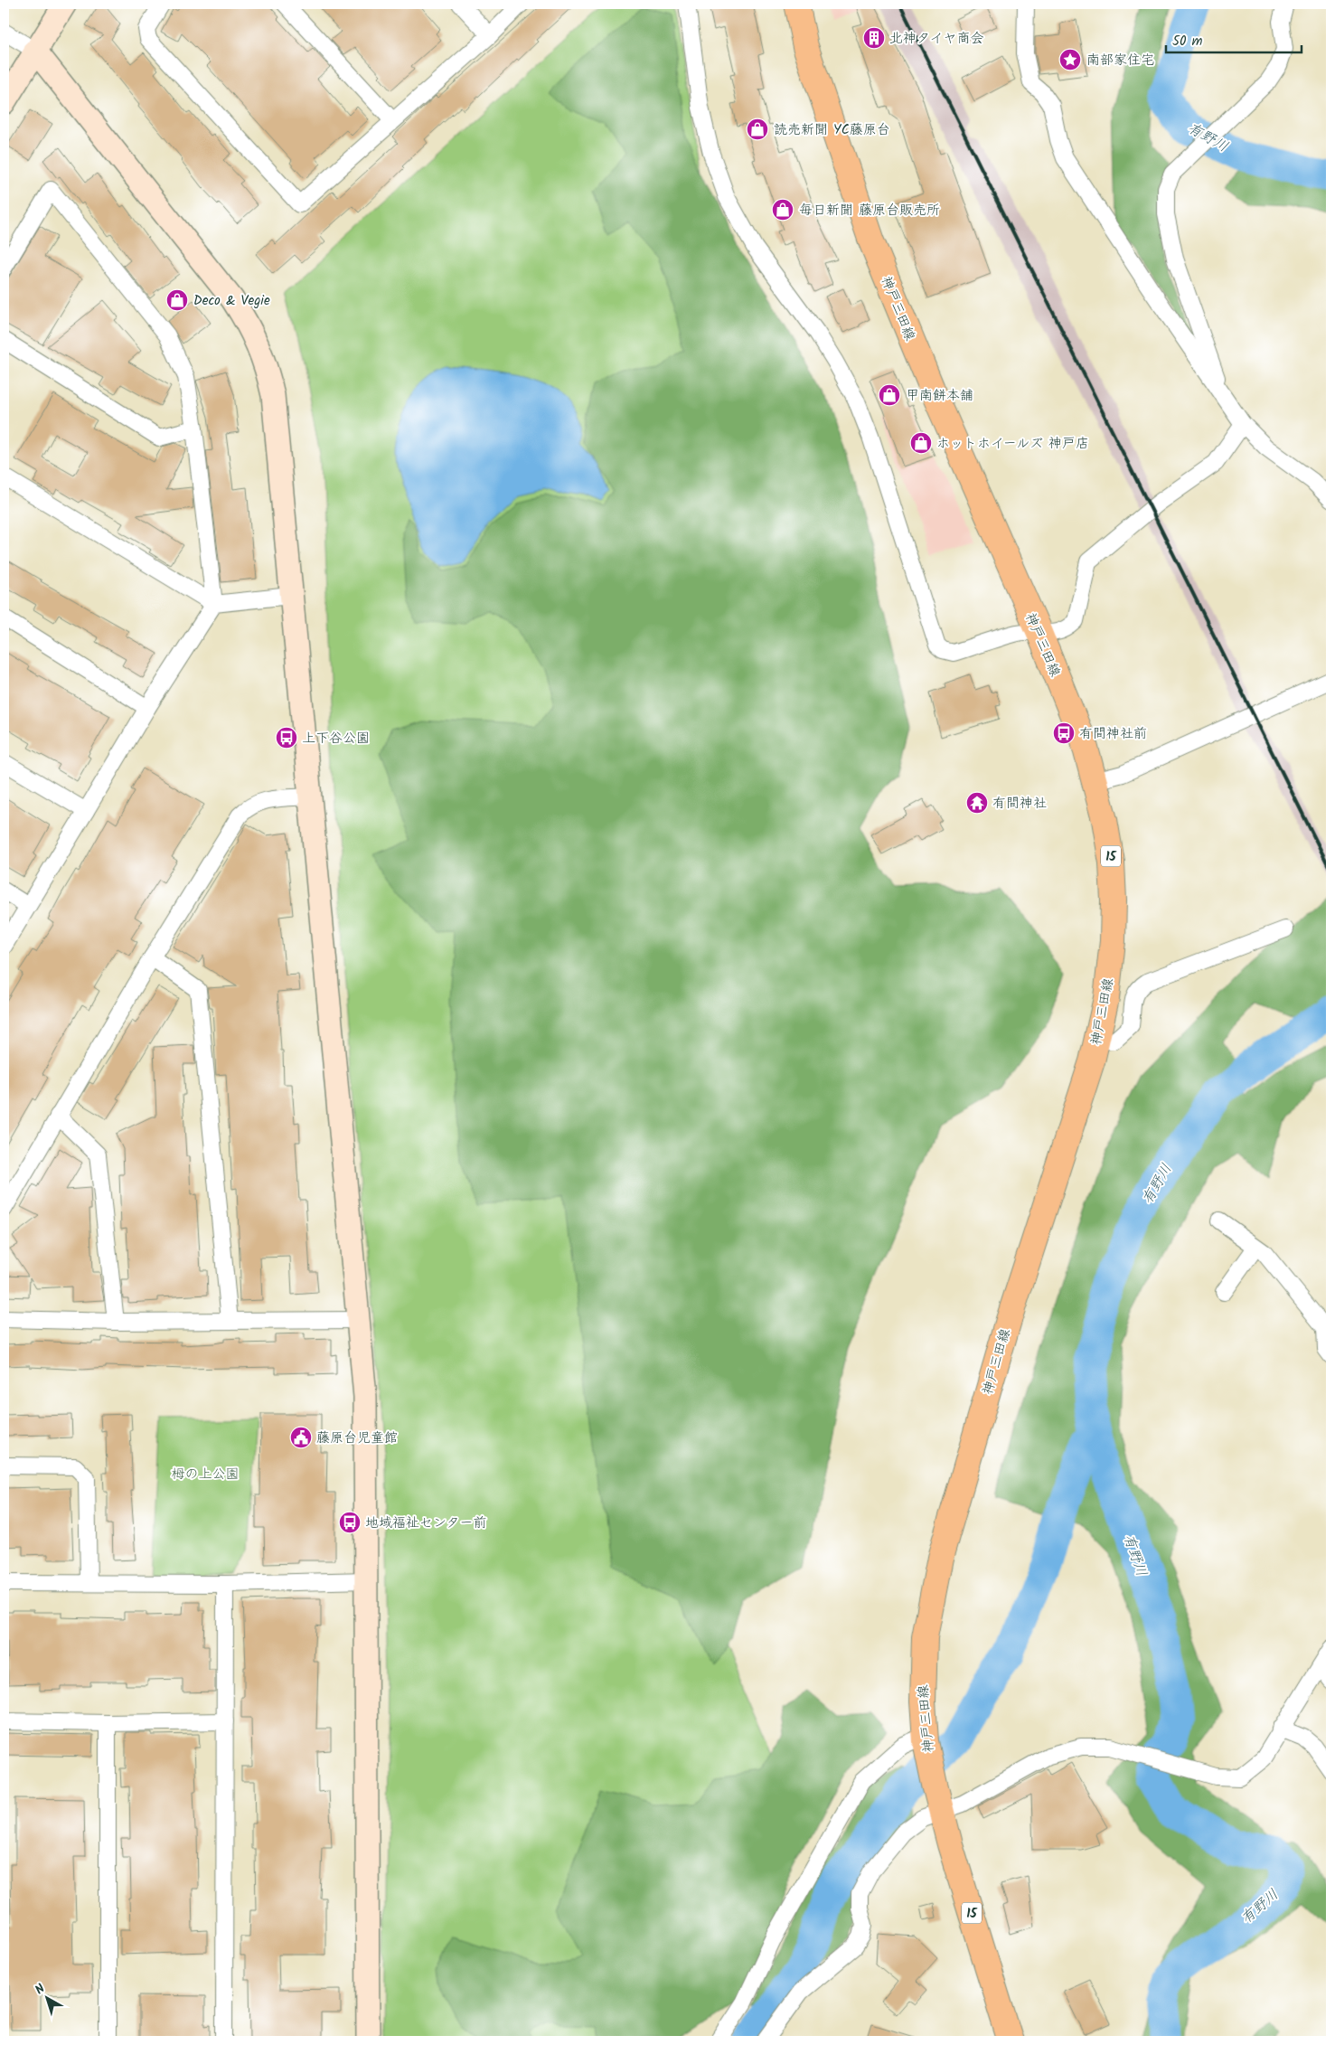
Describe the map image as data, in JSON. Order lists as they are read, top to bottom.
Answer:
{
  "streets": {
    "main road": ["神戸三田線", "15"]
  },
  "water": ["有野川"],
  "parks": ["栂の上公園"],
  "places": {
    "building": ["北神タイヤ商会"],
    "place": ["南部家住宅"],
    "shop": [
      "読売新聞 YC藤原台",
      "毎日新聞 藤原台販売所",
      "Deco & Vegie",
      "甲南餅本舗",
      "ホットホイールズ 神戸店"
    ],
    "bus stop": ["有間神社前", "上下谷公園", "地域福祉センター前"],
    "temple": ["有間神社"],
    "public building": ["藤原台児童館"]
  },
  "scale_bar": "50 m",
  "north": "top left"
}
